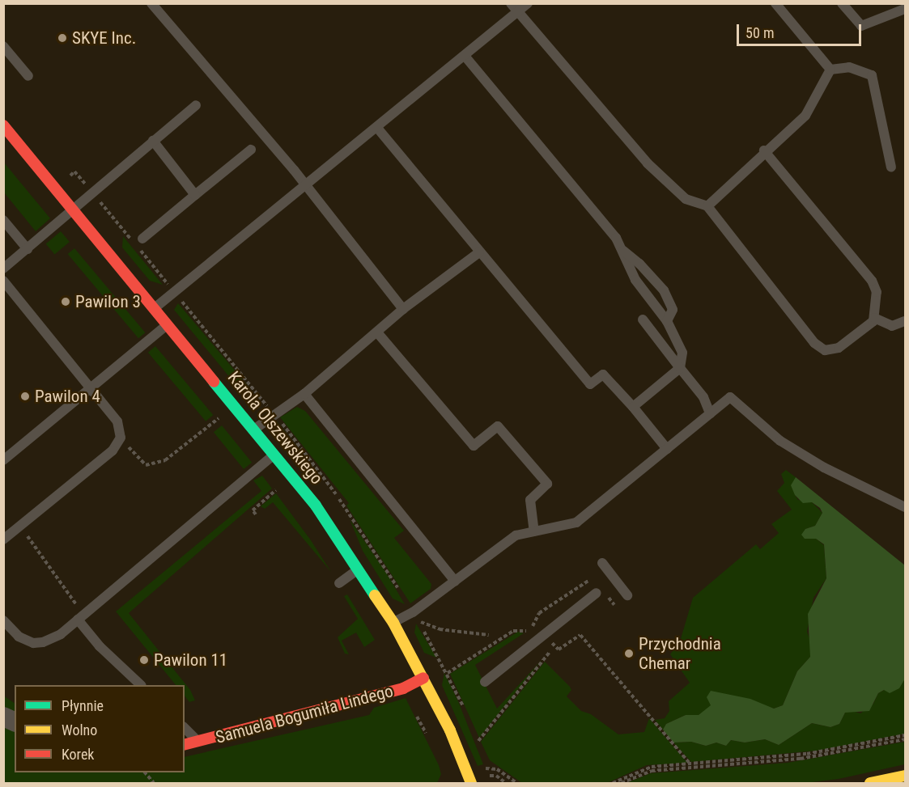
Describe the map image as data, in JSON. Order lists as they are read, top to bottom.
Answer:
{
  "streets": {
    "street": ["Karola Olszewskiego", "Samuela Bogumiła Lindego"]
  },
  "crossings": [
    ["Karola Olszewskiego", "Samuela Bogumiła Lindego"]
  ],
  "places": [
    "SKYE Inc.",
    "Pawilon 3",
    "Pawilon 4",
    "Przychodnia Chemar",
    "Pawilon 11"
  ],
  "legend": ["Płynnie", "Wolno", "Korek"],
  "scale_bar": "50 m"
}
